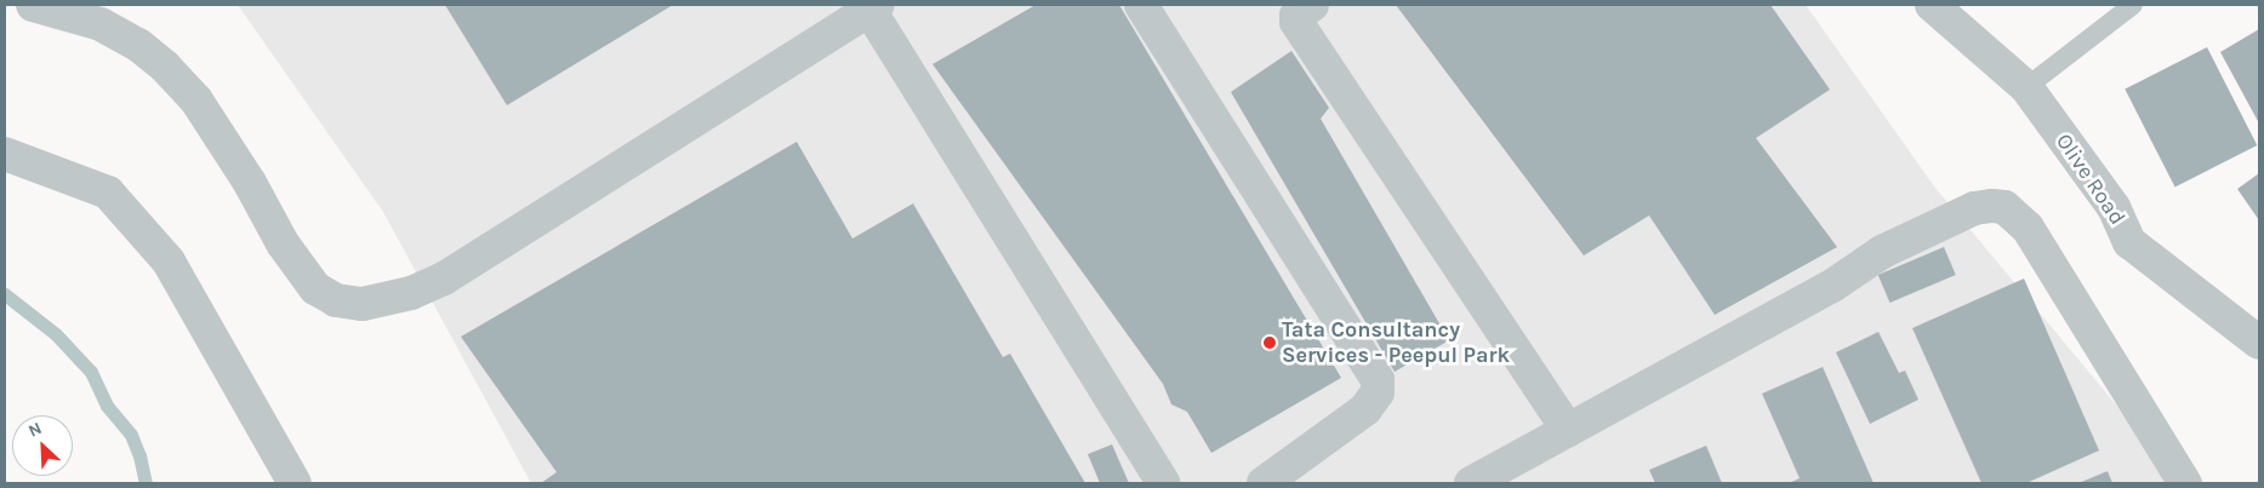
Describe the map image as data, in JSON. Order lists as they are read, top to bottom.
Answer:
{
  "streets": {
    "street": ["Olive Road"]
  },
  "places": ["Tata Consultancy Services - Peepul Park"],
  "north": "top left"
}
